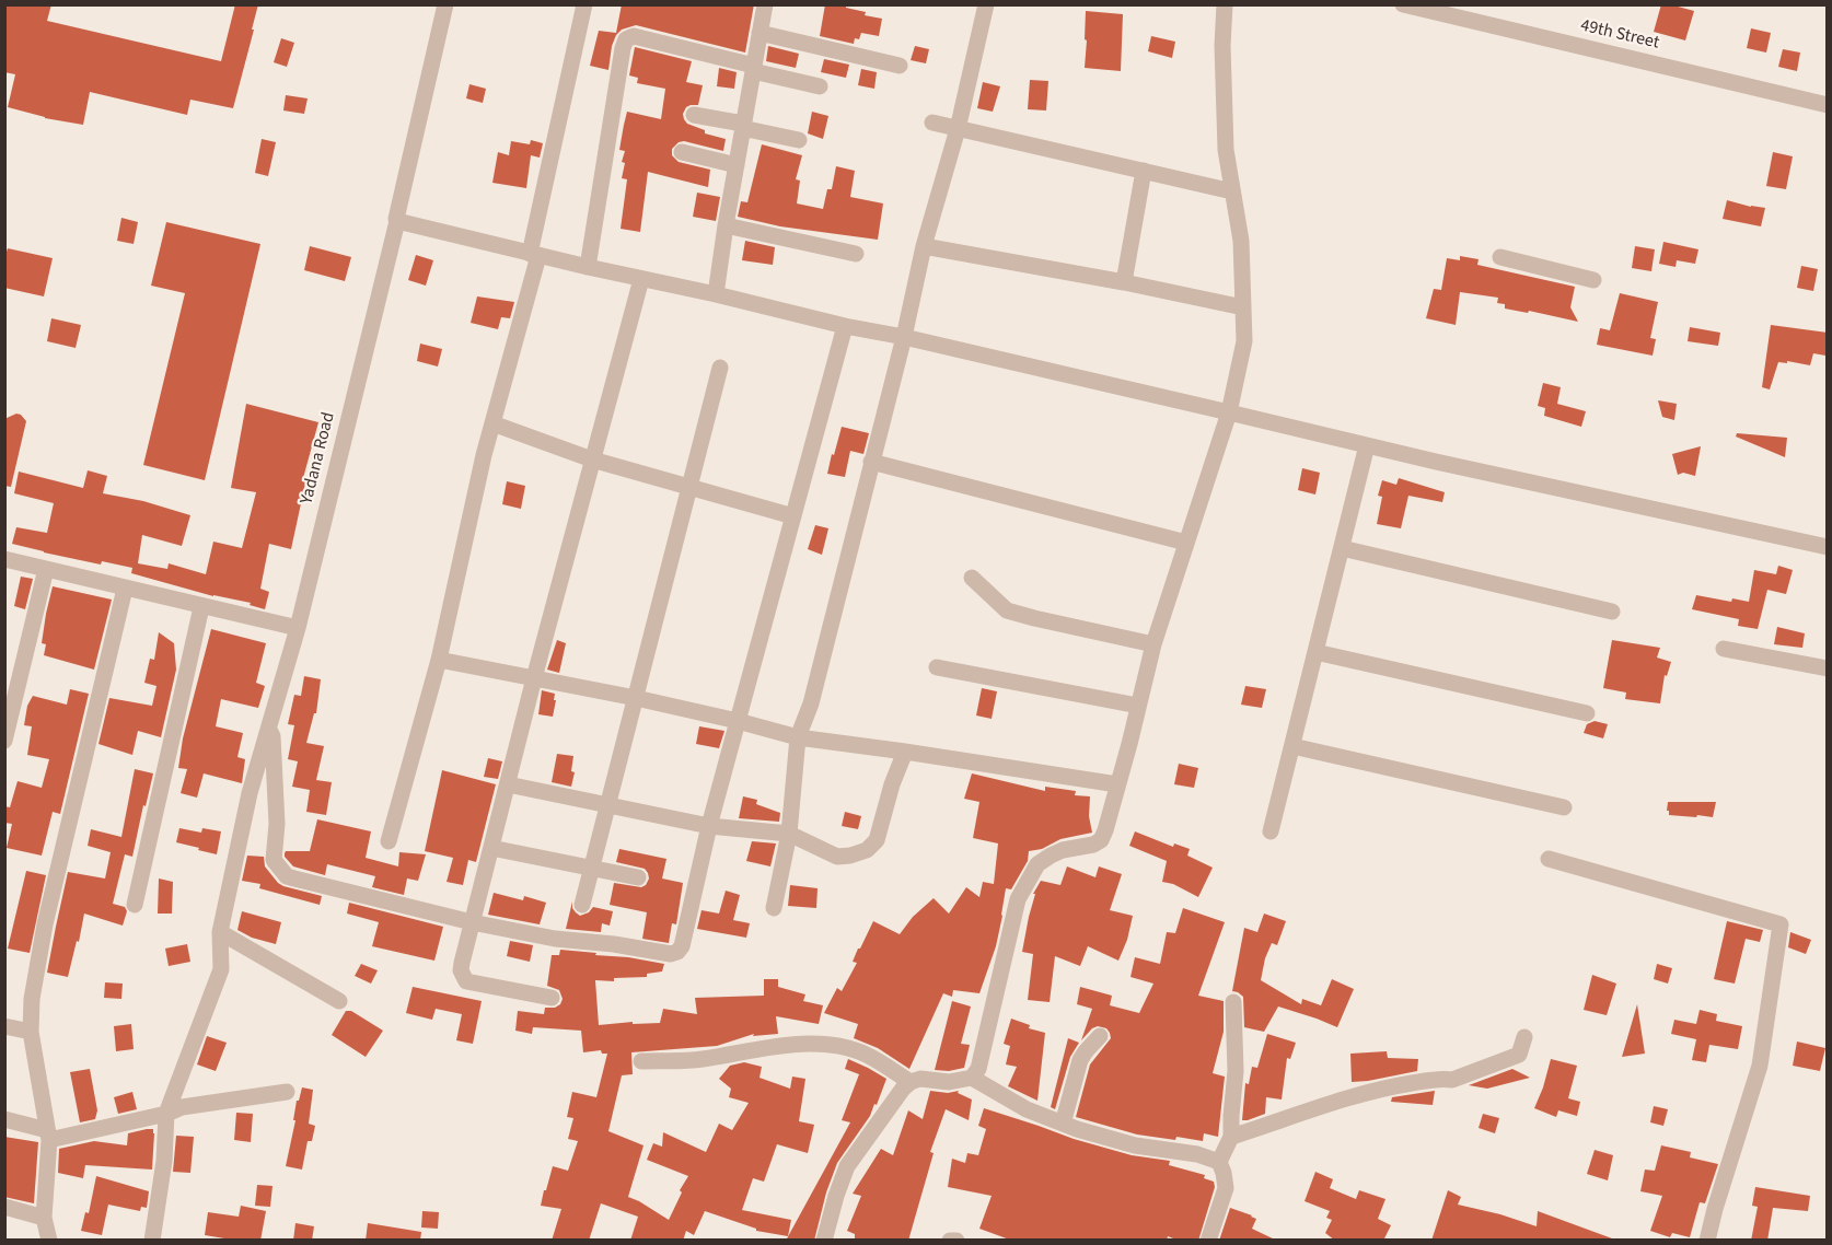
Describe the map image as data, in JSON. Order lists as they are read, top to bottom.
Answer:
{
  "streets": {
    "street": ["49th Street", "Yadana Road"]
  }
}
